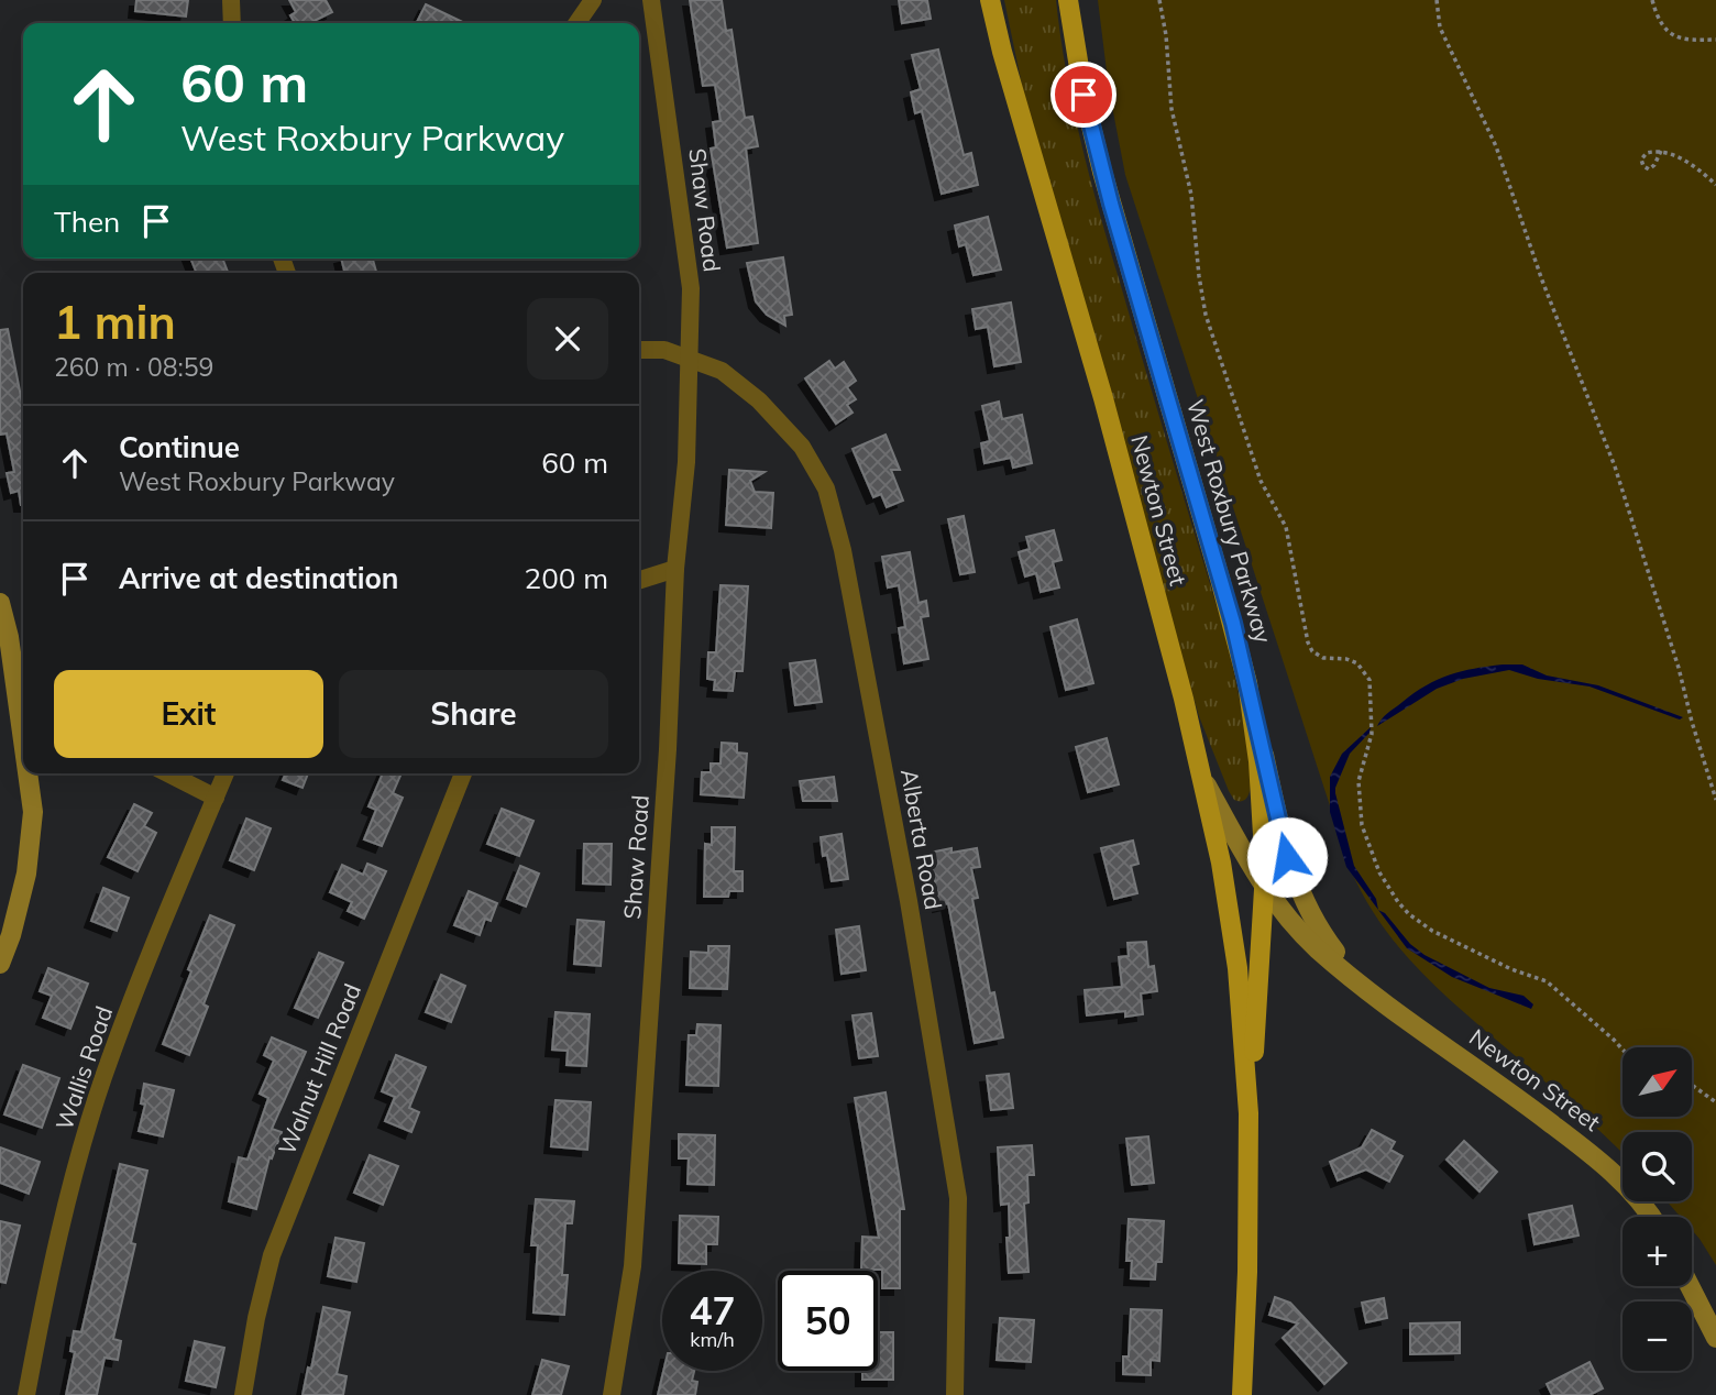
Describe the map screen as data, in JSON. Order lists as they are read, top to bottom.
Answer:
{
  "streets": {
    "main road": ["Newton Street", "West Roxbury Parkway"],
    "street": [
      "Shaw Road",
      "Alberta Road",
      "Wallis Road",
      "Walnut Hill Road"
    ]
  },
  "crossings": [
    ["Shaw Road", "Alberta Road"],
    ["Newton Street", "West Roxbury Parkway"]
  ],
  "north": "top right",
  "page": {
    "turn": ["60 m", "West Roxbury Parkway"],
    "then": "Then",
    "heading": ["1 min", "260 m · 08:59"],
    "list": [
      {
        "name": "Continue",
        "note": "West Roxbury Parkway",
        "value": "60 m"
      },
      {
        "name": "Arrive at destination",
        "value": "200 m"
      }
    ],
    "buttons": ["Exit", "Share"],
    "map_buttons": ["+", "−"],
    "speed": "47 km/h",
    "limit": "50"
  }
}
